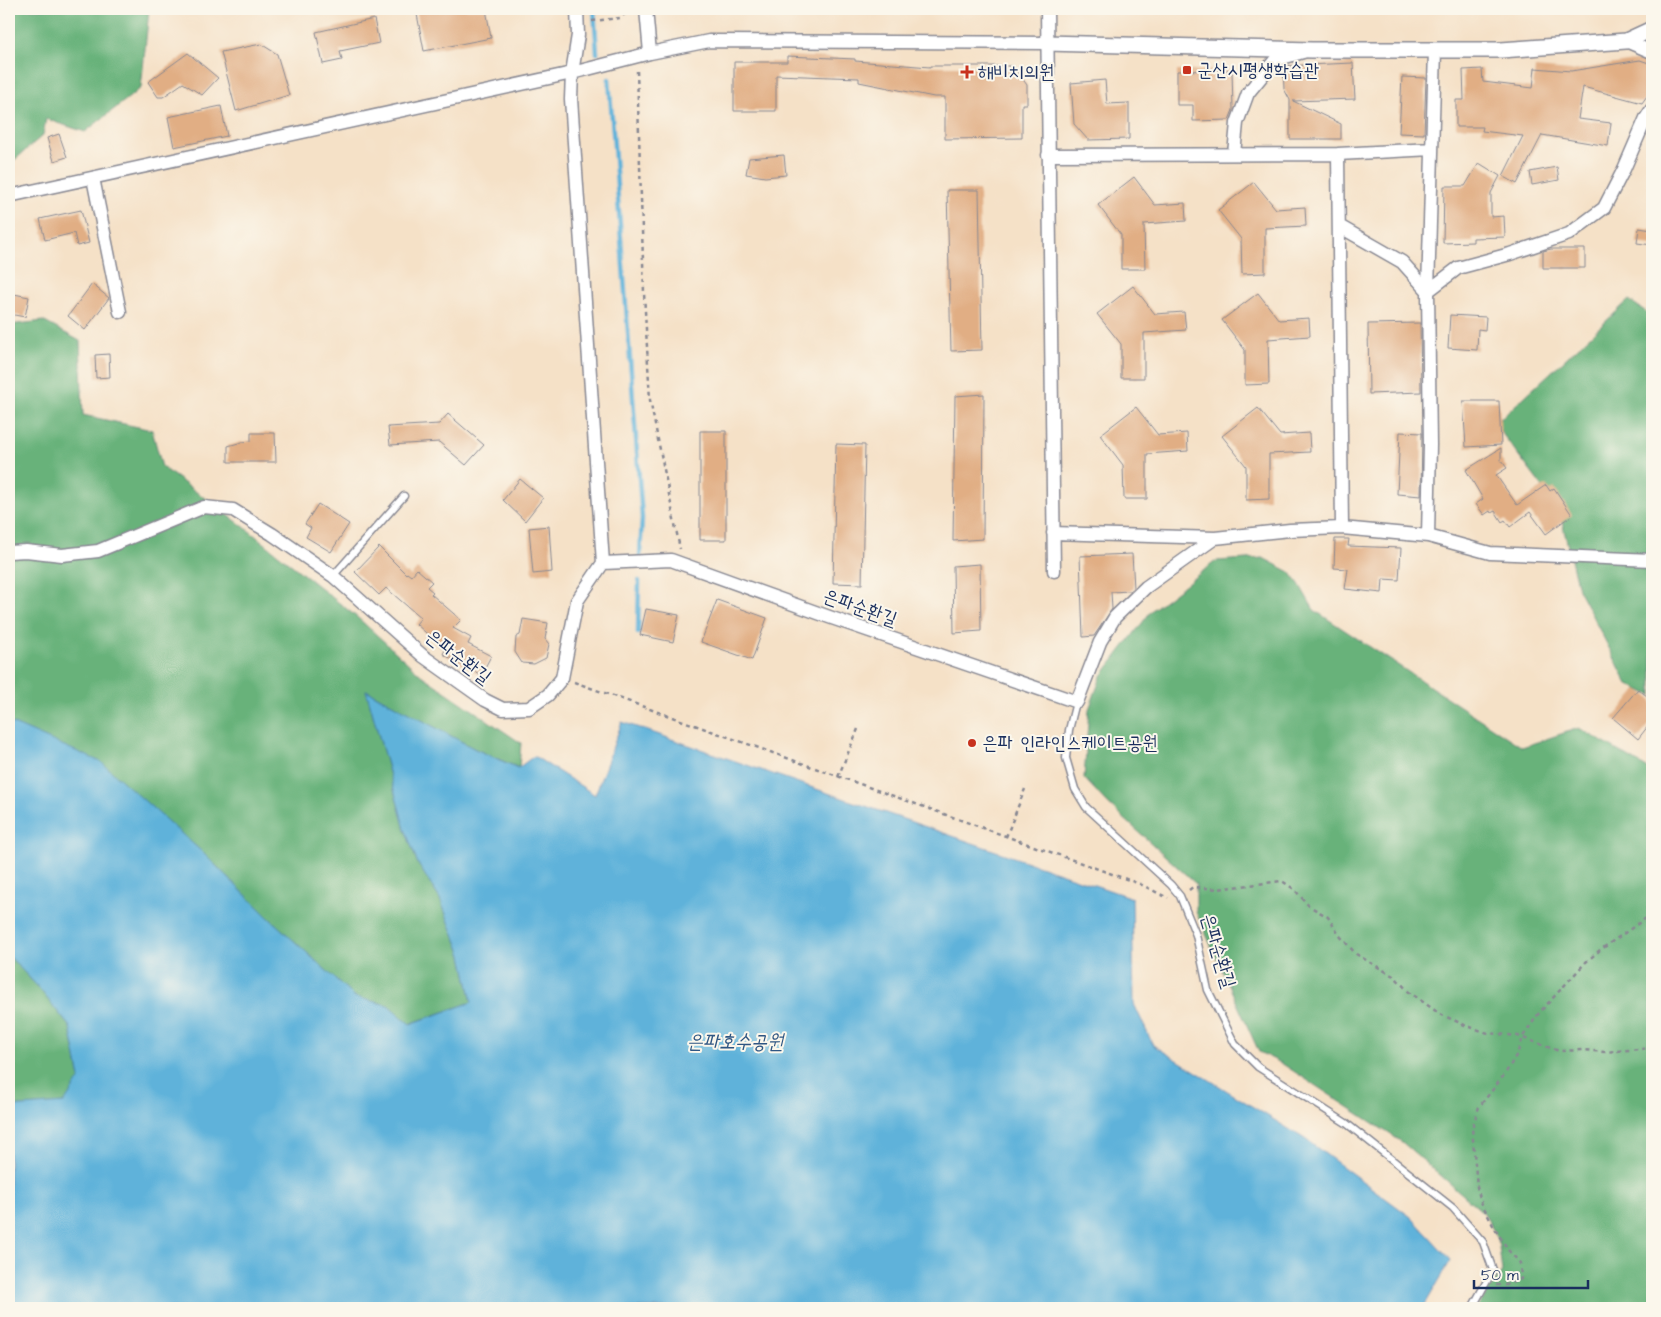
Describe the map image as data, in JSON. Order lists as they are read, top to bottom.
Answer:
{
  "streets": {
    "street": ["은파순환길"]
  },
  "water": ["은파호수공원"],
  "places": {
    "transit": ["군산시평생학습관"],
    "health": ["해비치의원"],
    "other": ["은파 인라인스케이트공원"]
  },
  "scale_bar": "50 m"
}
